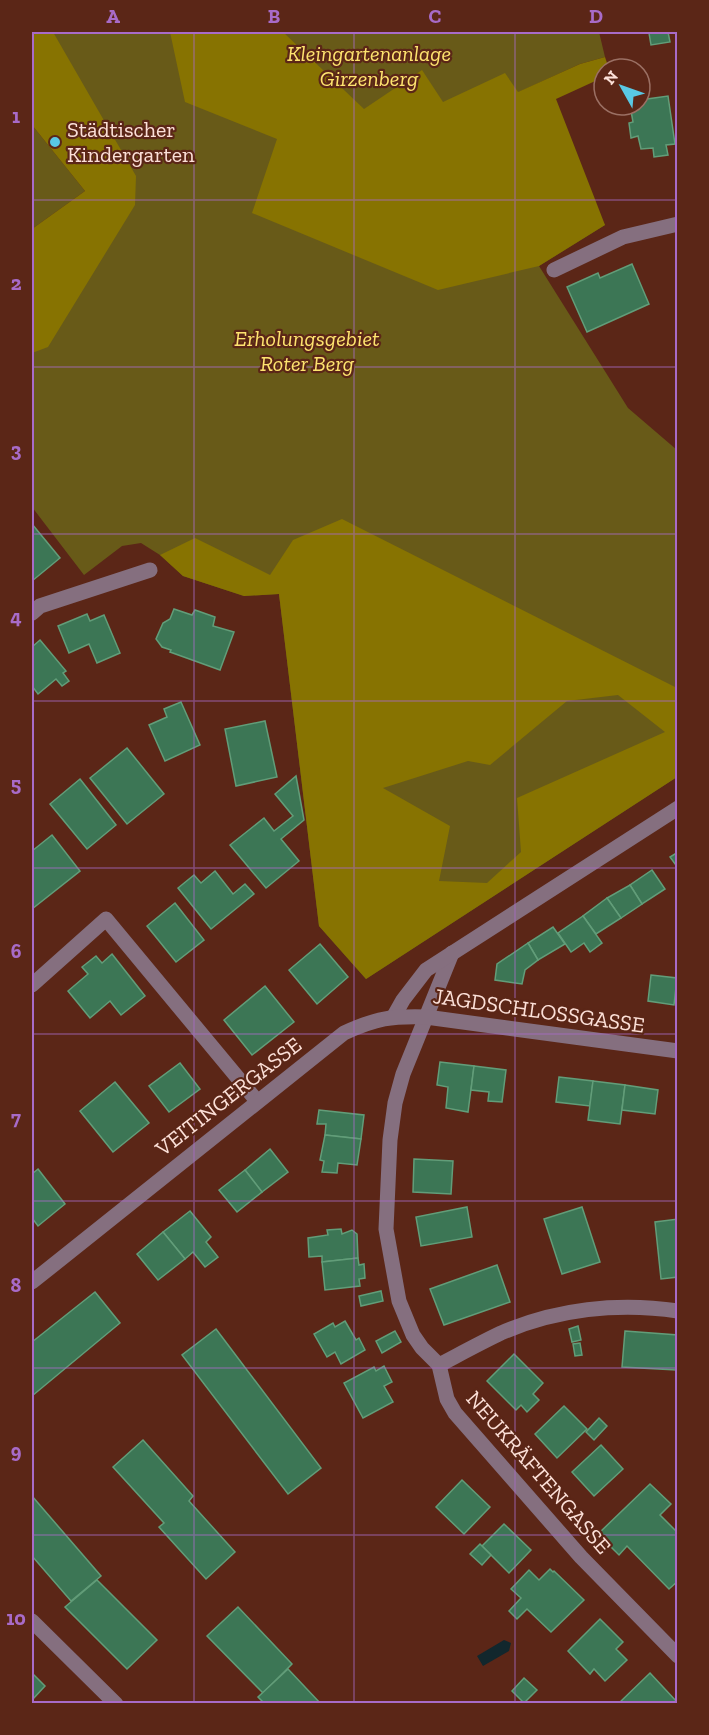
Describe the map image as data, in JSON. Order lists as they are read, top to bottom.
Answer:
{
  "streets": {
    "street": ["JAGDSCHLOSSGASSE", "VEITINGERGASSE", "NEUKRÄFTENGASSE"]
  },
  "crossings": [
    ["JAGDSCHLOSSGASSE", "VEITINGERGASSE"],
    ["JAGDSCHLOSSGASSE", "NEUKRÄFTENGASSE"]
  ],
  "parks": ["Kleingartenanlage Girzenberg", "Erholungsgebiet Roter Berg"],
  "places": ["Städtischer Kindergarten"],
  "north": "top left",
  "grid": {
    "columns": [
      "A",
      "B",
      "C",
      "D"
    ],
    "rows": [
      "1",
      "2",
      "3",
      "4",
      "5",
      "6",
      "7",
      "8",
      "9",
      "10"
    ]
  }
}
